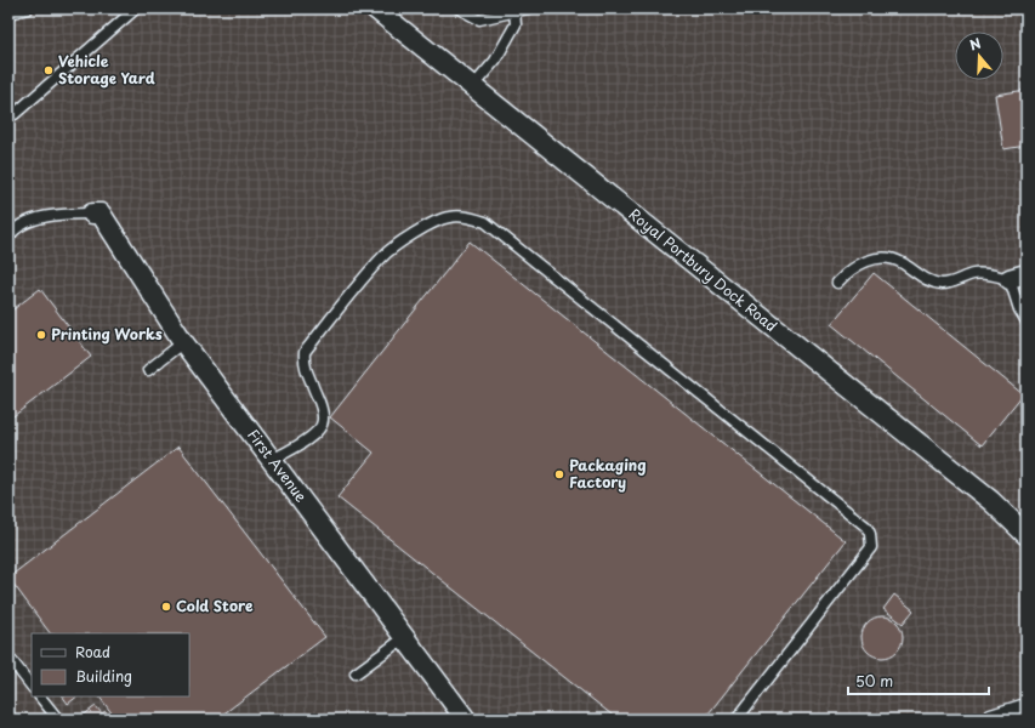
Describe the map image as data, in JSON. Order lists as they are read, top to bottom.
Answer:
{
  "streets": {
    "street": ["Royal Portbury Dock Road", "First Avenue"]
  },
  "places": [
    "Vehicle Storage Yard",
    "Printing Works",
    "Packaging Factory",
    "Cold Store"
  ],
  "legend": ["Road", "Building"],
  "scale_bar": "50 m",
  "north": "top"
}
